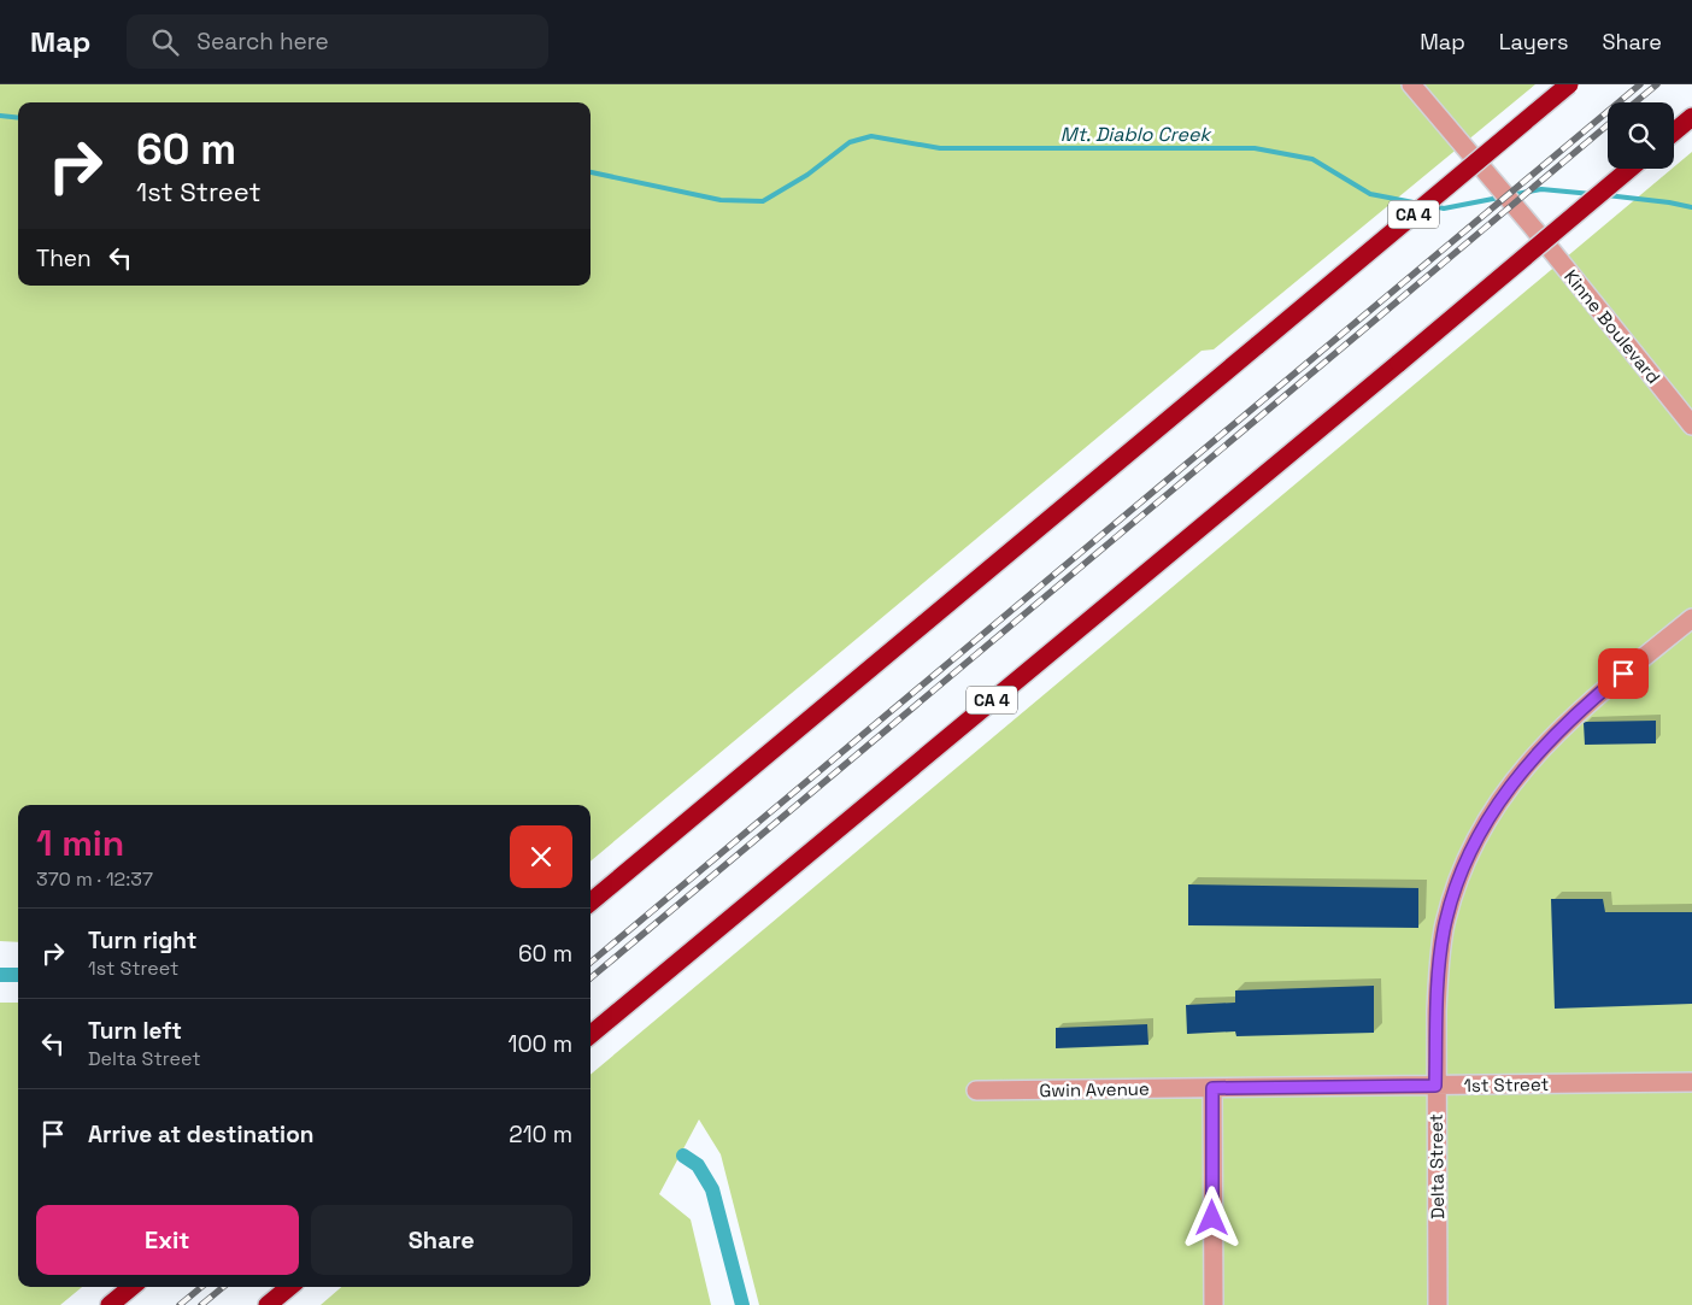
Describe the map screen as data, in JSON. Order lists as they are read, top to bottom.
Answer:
{
  "streets": {
    "highway": ["CA 4"],
    "street": [
      "Kinne Boulevard",
      "1st Street",
      "Gwin Avenue",
      "Delta Street"
    ]
  },
  "crossings": [
    ["1st Street", "Gwin Avenue"],
    ["1st Street", "Delta Street"]
  ],
  "water": ["Mt. Diablo Creek"],
  "page": {
    "header": "Map",
    "search": "Search here",
    "nav": ["Map", "Layers", "Share"],
    "turn": ["60 m", "1st Street"],
    "then": "Then",
    "heading": ["1 min", "370 m · 12:37"],
    "list": [
      {
        "name": "Turn right",
        "note": "1st Street",
        "value": "60 m"
      },
      {
        "name": "Turn left",
        "note": "Delta Street",
        "value": "100 m"
      },
      {
        "name": "Arrive at destination",
        "value": "210 m"
      }
    ],
    "buttons": ["Exit", "Share"]
  }
}
